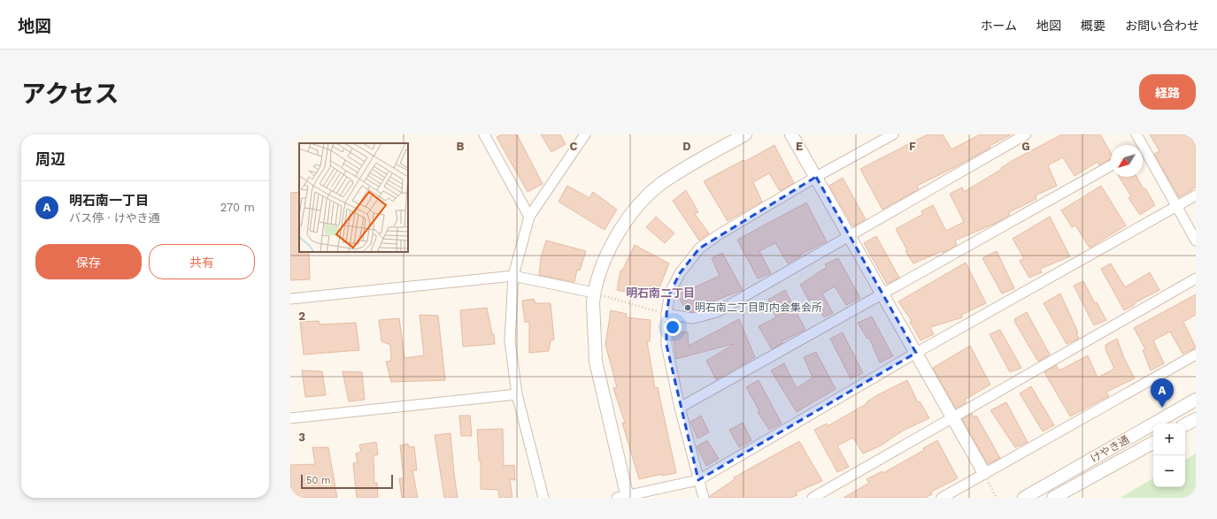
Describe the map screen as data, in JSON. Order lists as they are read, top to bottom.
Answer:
{
  "streets": {
    "street": ["けやき通"]
  },
  "districts": ["明石南二丁目"],
  "places": ["明石南二丁目町内会集会所"],
  "scale_bar": "50 m",
  "north": "bottom left",
  "page": {
    "header": "地図",
    "nav": [
      "ホーム",
      "地図",
      "概要",
      "お問い合わせ"
    ],
    "title": "アクセス",
    "buttons": [
      "経路",
      ["保存", "共有"]
    ],
    "heading": "周辺",
    "list": [
      {
        "mark": "A",
        "name": "明石南一丁目",
        "note": "バス停 · けやき通",
        "value": "270 m"
      }
    ],
    "pins": "A",
    "map_buttons": ["+", "−"],
    "scale": "50 m"
  },
  "grid": {
    "columns": [
      "B",
      "C",
      "D",
      "E",
      "F",
      "G"
    ],
    "rows": ["2", "3"]
  }
}
